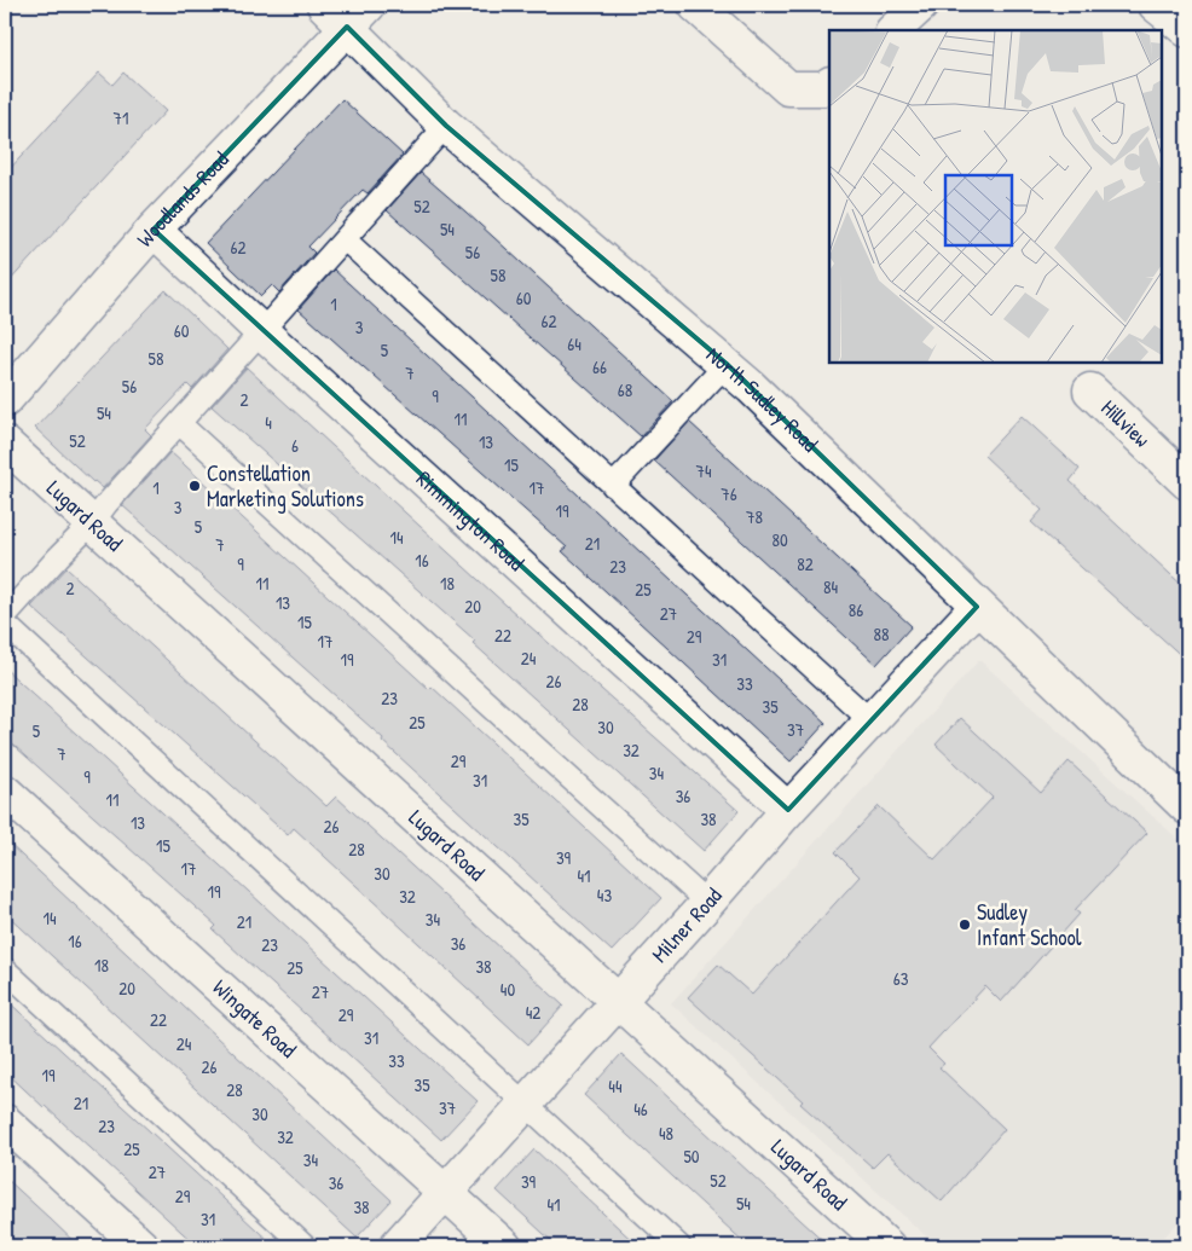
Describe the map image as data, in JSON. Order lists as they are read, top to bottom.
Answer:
{
  "streets": {
    "street": [
      "Woodlands Road",
      "North Sudley Road",
      "Hillview",
      "Lugard Road",
      "Rimmington Road",
      "Milner Road",
      "Wingate Road"
    ]
  },
  "crossings": [
    ["Woodlands Road", "North Sudley Road"],
    ["Woodlands Road", "Rimmington Road"],
    ["North Sudley Road", "Milner Road"],
    ["Lugard Road", "Milner Road"],
    ["Rimmington Road", "Milner Road"],
    ["Milner Road", "Wingate Road"]
  ],
  "places": ["Constellation Marketing Solutions", "Sudley Infant School"],
  "house_numbers": [
    "71",
    "52",
    "54",
    "62",
    "56",
    "58",
    "60",
    "1",
    "62",
    "3",
    "60",
    "64",
    "5",
    "58",
    "66",
    "7",
    "56",
    "68",
    "9",
    "2",
    "54",
    "11",
    "4",
    "52",
    "13",
    "6",
    "15",
    "74",
    "1",
    "17",
    "76",
    "3",
    "19",
    "78",
    "5",
    "14",
    "80",
    "21",
    "7",
    "16",
    "9",
    "82",
    "23",
    "11",
    "18",
    "84",
    "2",
    "25",
    "13",
    "20",
    "86",
    "27",
    "15",
    "88",
    "22",
    "29",
    "17",
    "24",
    "19",
    "31",
    "26",
    "33",
    "23",
    "28",
    "35",
    "25",
    "30",
    "37",
    "5",
    "32",
    "7",
    "29",
    "34",
    "9",
    "31",
    "36",
    "11",
    "35",
    "38",
    "13",
    "26",
    "15",
    "28",
    "39",
    "17",
    "30",
    "41",
    "19",
    "43",
    "32",
    "14",
    "34",
    "21",
    "16",
    "36",
    "23",
    "18",
    "38",
    "25",
    "63",
    "20",
    "40",
    "27",
    "42",
    "29",
    "22",
    "31",
    "24",
    "33",
    "26",
    "19",
    "35",
    "44",
    "28",
    "21",
    "37",
    "46",
    "30",
    "23",
    "48",
    "32",
    "25",
    "50",
    "34",
    "27",
    "52",
    "39",
    "36",
    "29",
    "54",
    "41",
    "38",
    "31"
  ]
}
